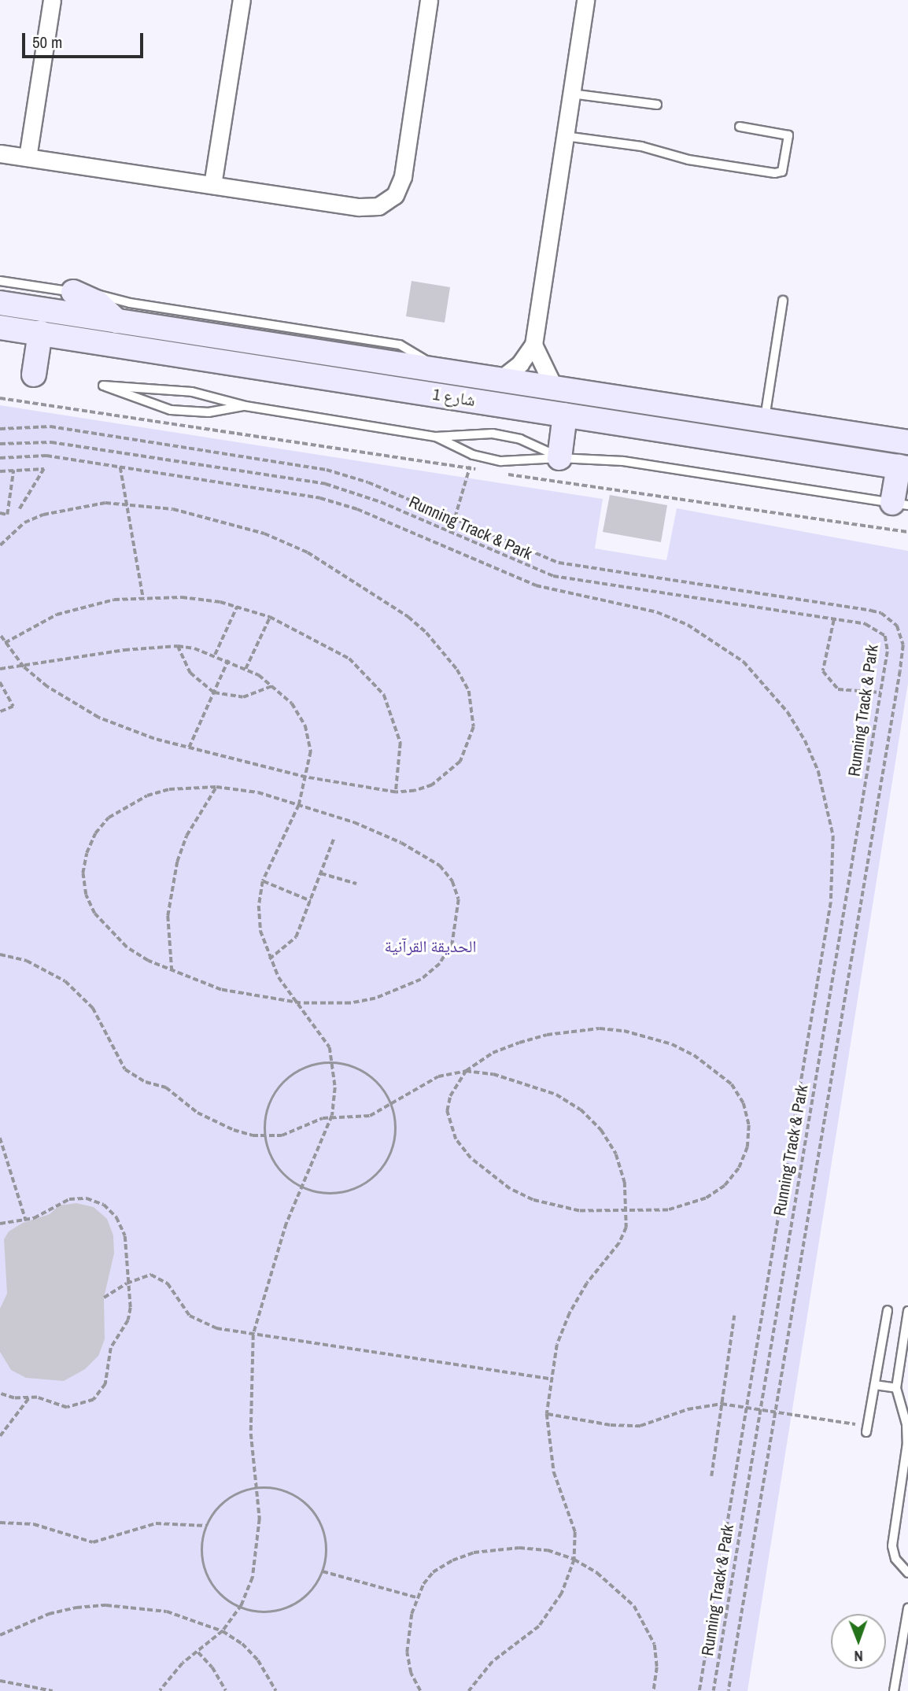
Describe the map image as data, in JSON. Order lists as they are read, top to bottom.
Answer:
{
  "streets": {
    "street": ["شارع 1"],
    "path": ["Running Track & Park"]
  },
  "parks": ["الحديقة القرآنية"],
  "scale_bar": "50 m",
  "north": "bottom"
}
